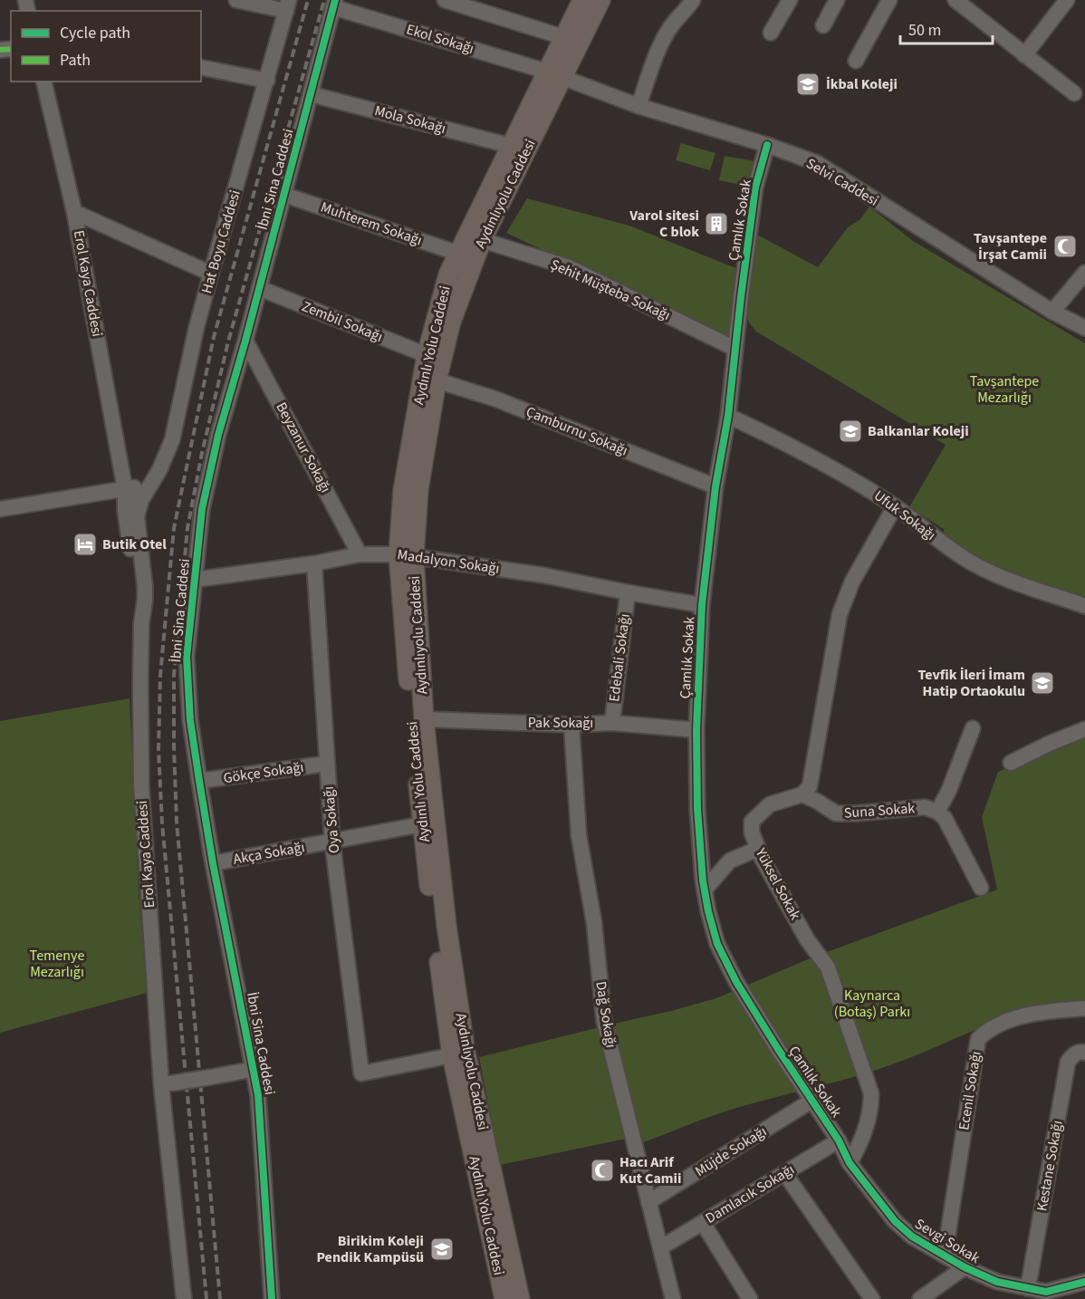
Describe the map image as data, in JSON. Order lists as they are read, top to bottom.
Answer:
{
  "streets": {
    "main road": ["Aydınlıyolu Caddesi", "Aydınlı Yolu Caddesi"],
    "street": [
      "Ekol Sokağı",
      "Mola Sokağı",
      "İbni Sina Caddesi",
      "Selvi Caddesi",
      "Çamlık Sokak",
      "Muhterem Sokağı",
      "Hat Boyu Caddesi",
      "Erol Kaya Caddesi",
      "Şehit Müşteba Sokağı",
      "Zembil Sokağı",
      "Çamburnu Sokağı",
      "Beyzanur Sokağı",
      "Ufuk Sokağı",
      "Madalyon Sokağı",
      "Edebali Sokağı",
      "Pak Sokağı",
      "Gökçe Sokağı",
      "Suna Sokak",
      "Oya Sokağı",
      "Akça Sokağı",
      "Yüksel Sokak",
      "Dağ Sokağı",
      "Ecenil Sokağı",
      "Müjde Sokağı",
      "Kestane Sokağı",
      "Damlacık Sokağı",
      "Sevgi Sokak"
    ]
  },
  "crossings": [
    ["Ekol Sokağı", "İbni Sina Caddesi"],
    ["Ekol Sokağı", "Selvi Caddesi"],
    ["Ekol Sokağı", "Aydınlıyolu Caddesi"],
    ["Ekol Sokağı", "Aydınlı Yolu Caddesi"],
    ["Mola Sokağı", "İbni Sina Caddesi"],
    ["Mola Sokağı", "Aydınlı Yolu Caddesi"],
    ["İbni Sina Caddesi", "Muhterem Sokağı"],
    ["İbni Sina Caddesi", "Zembil Sokağı"],
    ["İbni Sina Caddesi", "Beyzanur Sokağı"],
    ["İbni Sina Caddesi", "Madalyon Sokağı"],
    ["İbni Sina Caddesi", "Gökçe Sokağı"],
    ["İbni Sina Caddesi", "Akça Sokağı"],
    ["Selvi Caddesi", "Aydınlıyolu Caddesi"],
    ["Selvi Caddesi", "Çamlık Sokak"],
    ["Selvi Caddesi", "Aydınlı Yolu Caddesi"],
    ["Aydınlıyolu Caddesi", "Şehit Müşteba Sokağı"],
    ["Aydınlıyolu Caddesi", "Aydınlı Yolu Caddesi"],
    ["Aydınlıyolu Caddesi", "Çamburnu Sokağı"],
    ["Aydınlıyolu Caddesi", "Madalyon Sokağı"],
    ["Aydınlıyolu Caddesi", "Pak Sokağı"],
    ["Çamlık Sokak", "Şehit Müşteba Sokağı"],
    ["Çamlık Sokak", "Çamburnu Sokağı"],
    ["Çamlık Sokak", "Ufuk Sokağı"],
    ["Çamlık Sokak", "Madalyon Sokağı"],
    ["Çamlık Sokak", "Pak Sokağı"],
    ["Çamlık Sokak", "Müjde Sokağı"],
    ["Çamlık Sokak", "Damlacık Sokağı"],
    ["Çamlık Sokak", "Sevgi Sokak"],
    ["Muhterem Sokağı", "Aydınlı Yolu Caddesi"],
    ["Hat Boyu Caddesi", "Erol Kaya Caddesi"],
    ["Zembil Sokağı", "Aydınlı Yolu Caddesi"],
    ["Aydınlı Yolu Caddesi", "Madalyon Sokağı"],
    ["Aydınlı Yolu Caddesi", "Oya Sokağı"],
    ["Aydınlı Yolu Caddesi", "Akça Sokağı"],
    ["Beyzanur Sokağı", "Madalyon Sokağı"],
    ["Madalyon Sokağı", "Edebali Sokağı"],
    ["Madalyon Sokağı", "Oya Sokağı"],
    ["Edebali Sokağı", "Pak Sokağı"],
    ["Pak Sokağı", "Dağ Sokağı"],
    ["Gökçe Sokağı", "Oya Sokağı"],
    ["Suna Sokak", "Yüksel Sokak"],
    ["Oya Sokağı", "Akça Sokağı"],
    ["Yüksel Sokak", "Sevgi Sokak"],
    ["Dağ Sokağı", "Müjde Sokağı"],
    ["Dağ Sokağı", "Damlacık Sokağı"],
    ["Ecenil Sokağı", "Sevgi Sokak"],
    ["Kestane Sokağı", "Sevgi Sokak"],
    ["Damlacık Sokağı", "Sevgi Sokak"]
  ],
  "parks": ["Tavşantepe Mezarlığı", "Temenye Mezarlığı", "Kaynarca (Botaş) Parkı"],
  "places": {
    "school or university": [
      "İkbal Koleji",
      "Balkanlar Koleji",
      "Tevfik İleri İmam Hatip Ortaokulu",
      "Birikim Koleji Pendik Kampüsü"
    ],
    "building": ["Varol sitesi C blok"],
    "mosque": ["Tavşantepe İrşat Camii", "Hacı Arif Kut Camii"],
    "hotel": ["Butik Otel"]
  },
  "legend": ["Cycle path", "Path"],
  "scale_bar": "50 m"
}
